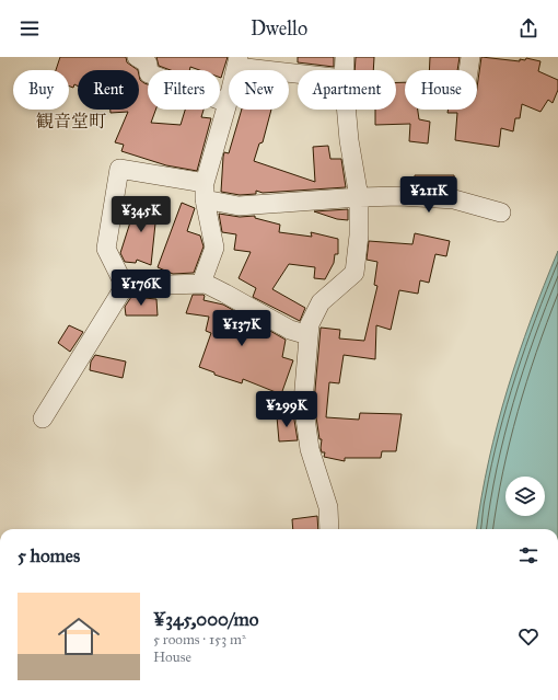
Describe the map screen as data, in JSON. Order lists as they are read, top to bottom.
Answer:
{
  "districts": ["観音堂町"],
  "page": {
    "header": "Dwello",
    "chip": [
      "Buy",
      "Rent",
      "Filters",
      "New",
      "Apartment",
      "House"
    ],
    "price": [
      "¥211K",
      "¥345K",
      "¥176K",
      "¥137K",
      "¥299K"
    ],
    "heading": "5 homes",
    "list": [
      {
        "name": "¥345,000/mo",
        "note": "5 rooms · 153 m² · House"
      }
    ]
  }
}
